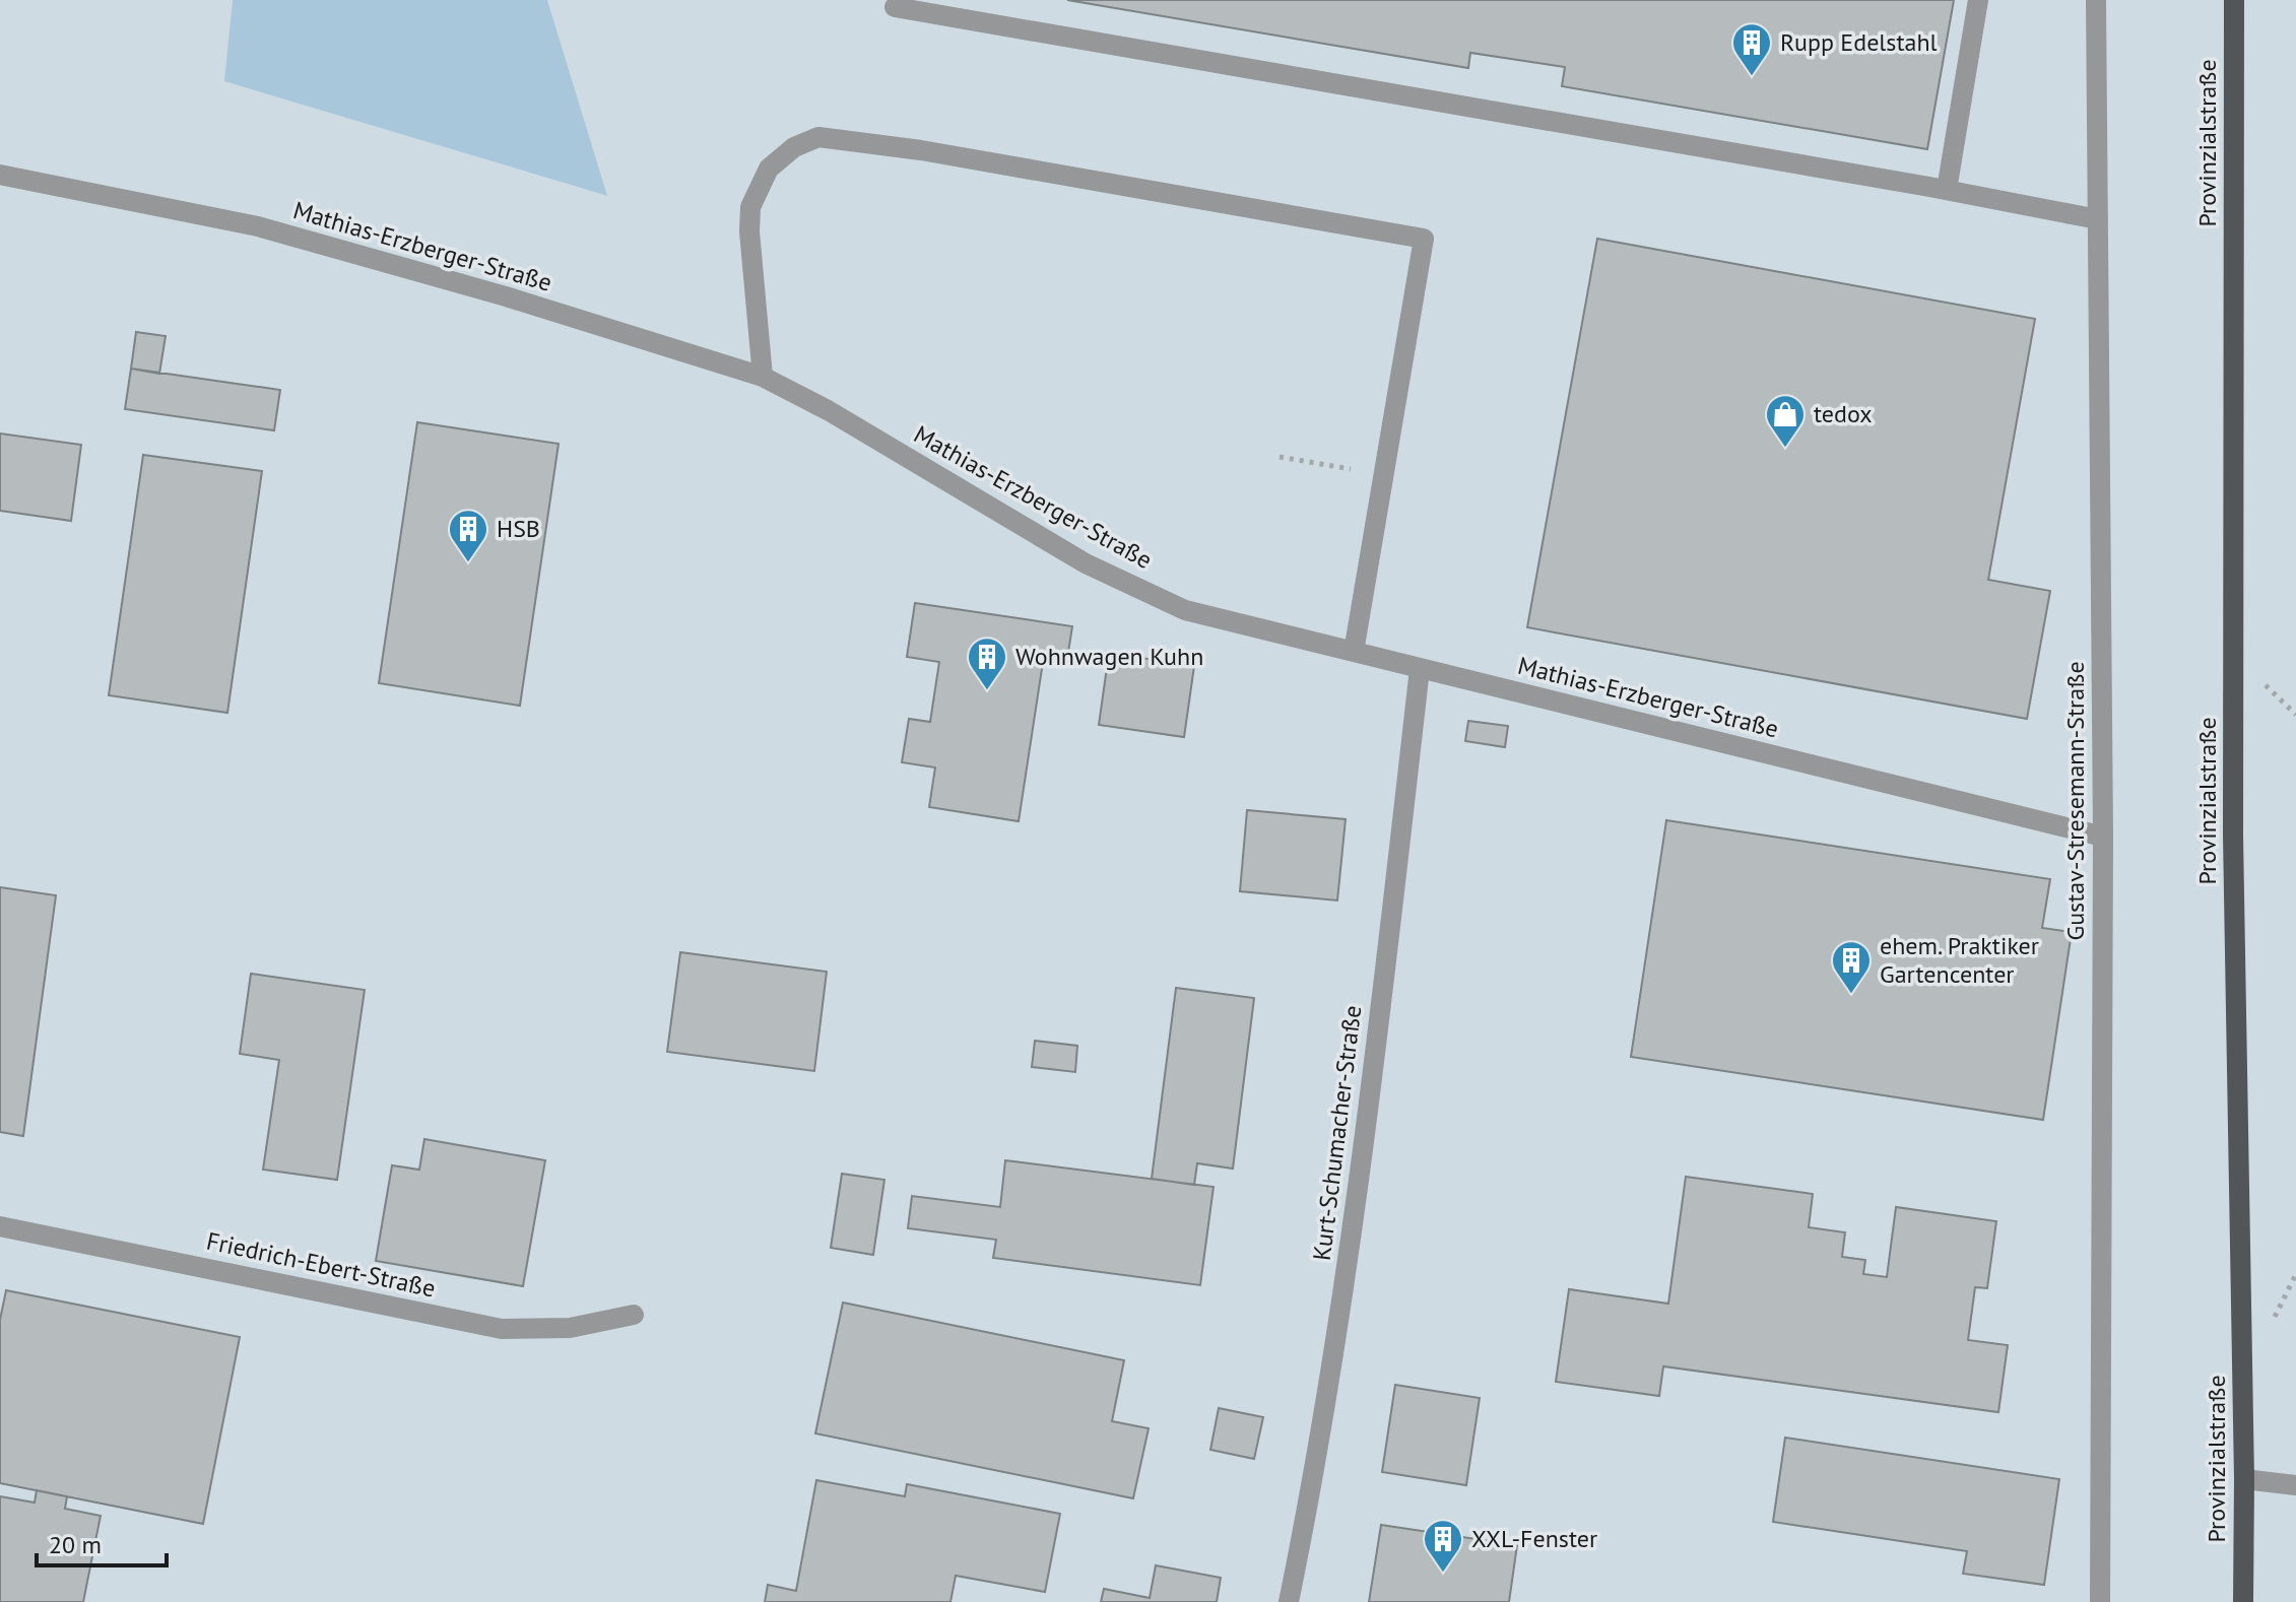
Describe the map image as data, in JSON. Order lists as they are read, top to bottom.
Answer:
{
  "streets": {
    "main road": ["Provinzialstraße"],
    "street": [
      "Mathias-Erzberger-Straße",
      "Gustav-Stresemann-Straße",
      "Kurt-Schumacher-Straße",
      "Friedrich-Ebert-Straße"
    ]
  },
  "crossings": [
    ["Mathias-Erzberger-Straße", "Gustav-Stresemann-Straße"],
    ["Mathias-Erzberger-Straße", "Kurt-Schumacher-Straße"]
  ],
  "places": {
    "building": [
      "Rupp Edelstahl",
      "HSB",
      "Wohnwagen Kuhn",
      "ehem. Praktiker Gartencenter",
      "XXL-Fenster"
    ],
    "shop": ["tedox"]
  },
  "scale_bar": "20 m"
}
